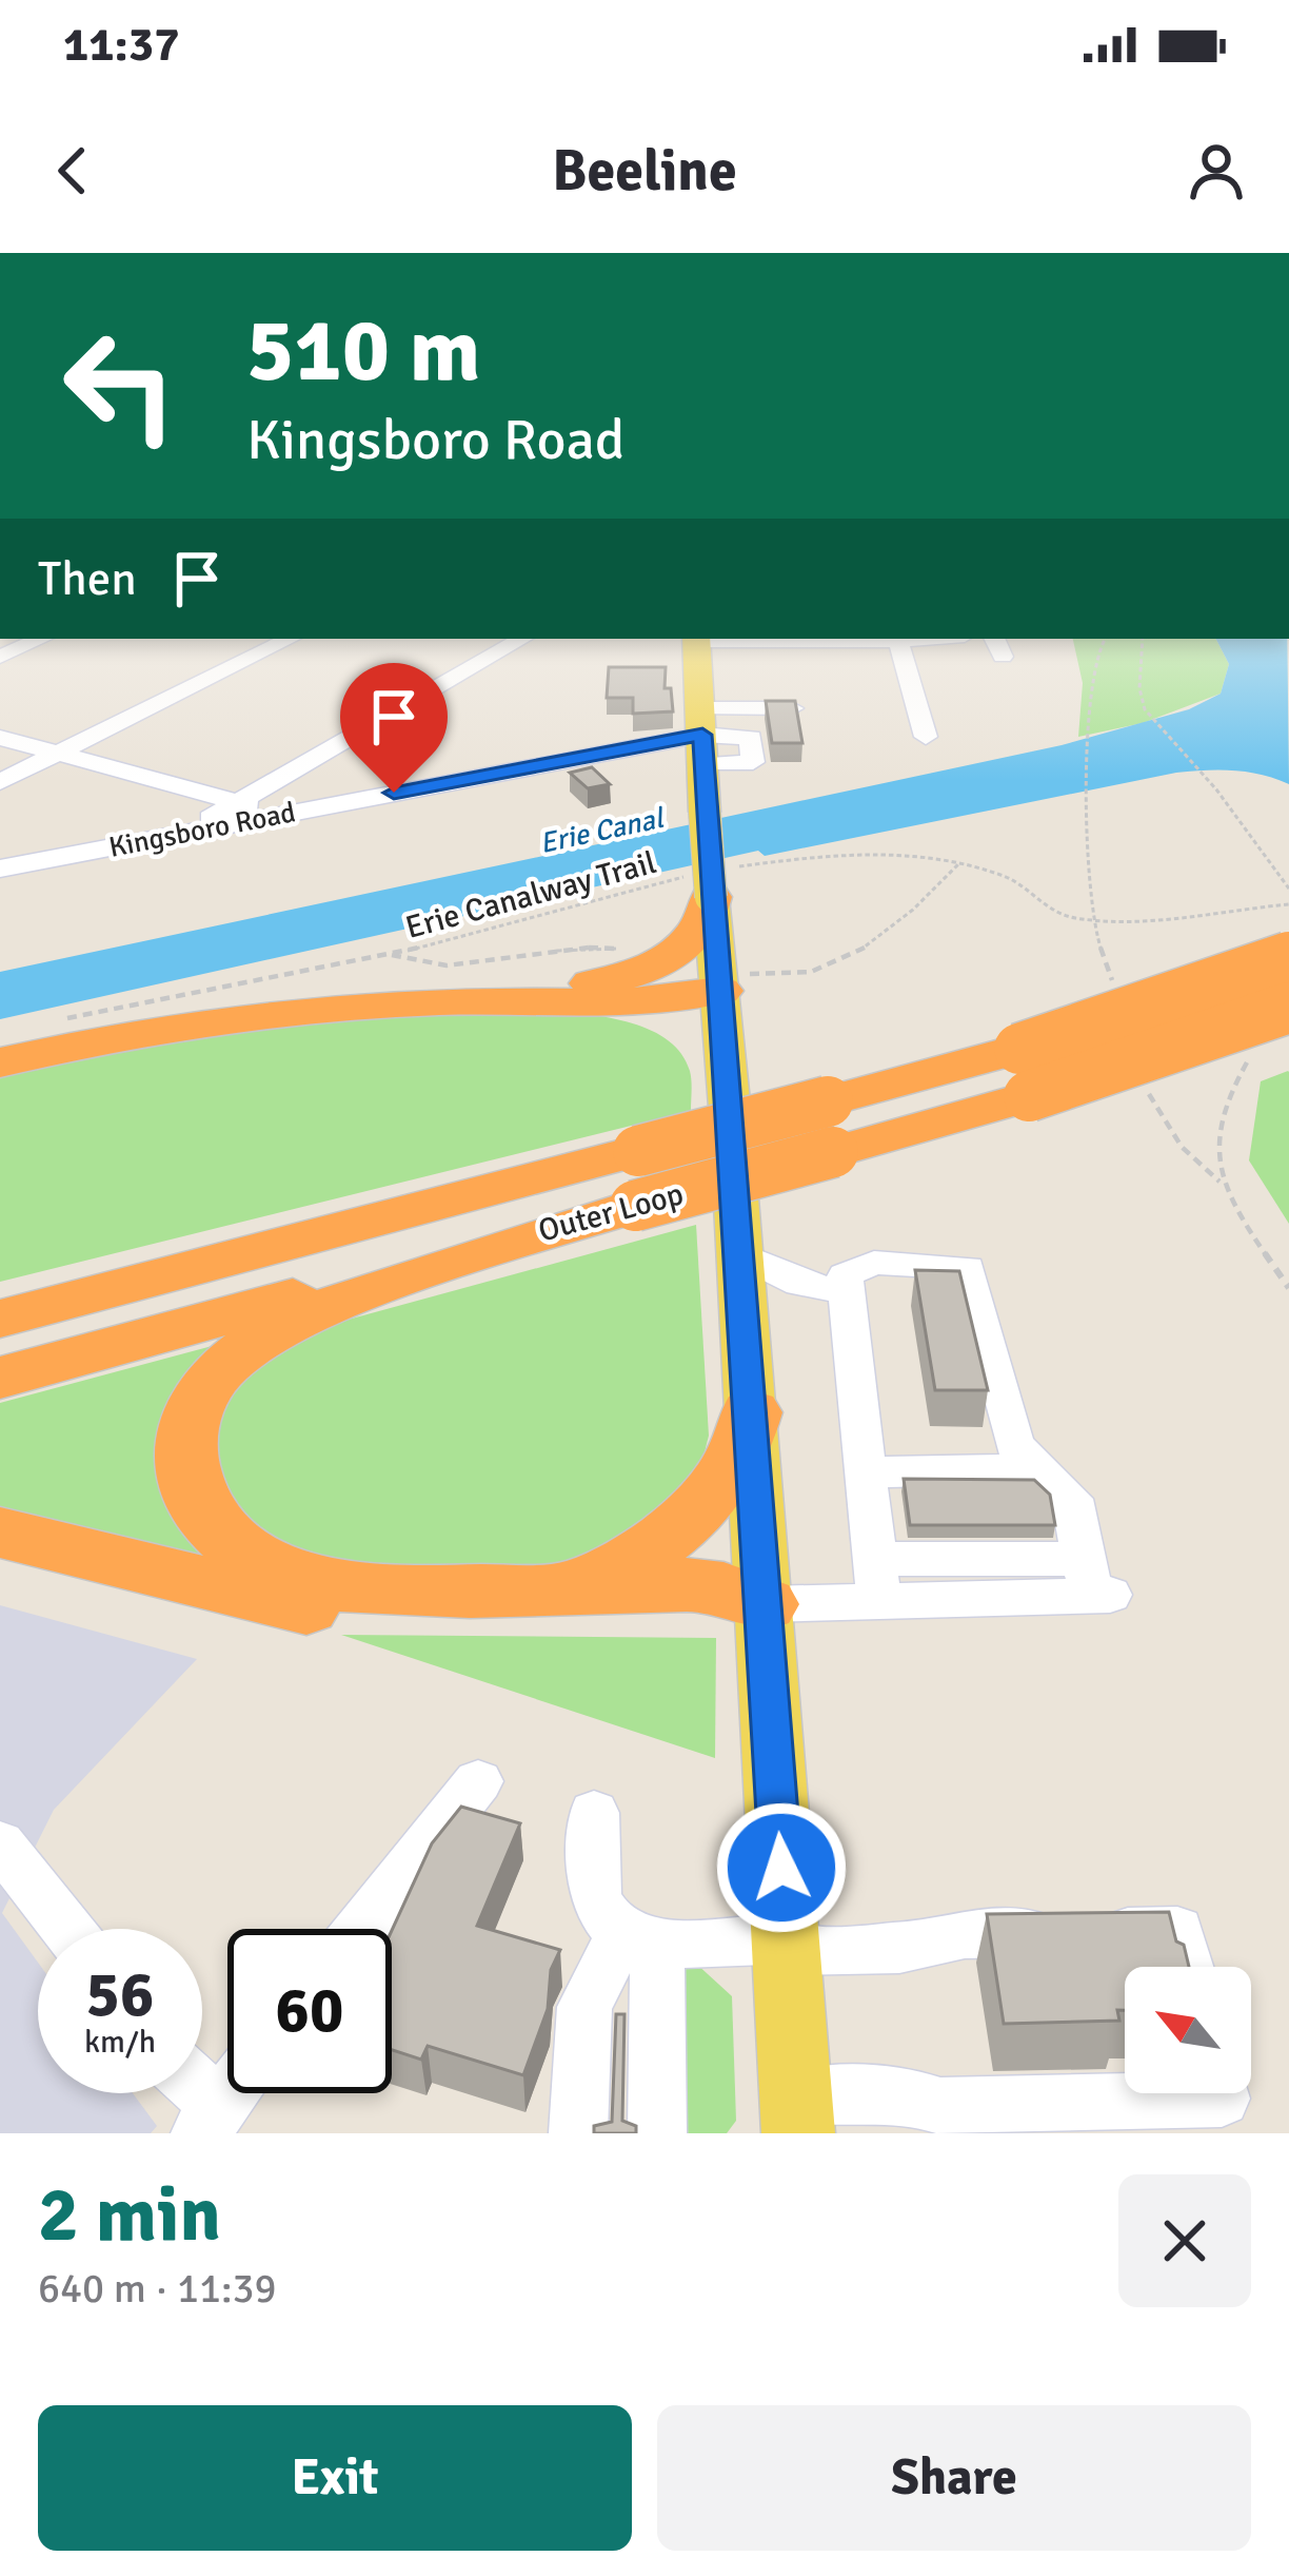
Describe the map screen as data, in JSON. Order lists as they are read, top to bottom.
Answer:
{
  "streets": {
    "highway": ["Outer Loop"],
    "street": ["Kingsboro Road"],
    "path": ["Erie Canalway Trail"]
  },
  "water": ["Erie Canal"],
  "north": "top left",
  "page": {
    "status": "11:37",
    "header": "Beeline",
    "turn": ["510 m", "Kingsboro Road"],
    "then": "Then",
    "speed": "56 km/h",
    "limit": "60",
    "heading": ["2 min", "640 m · 11:39"],
    "buttons": ["Exit", "Share"]
  }
}
